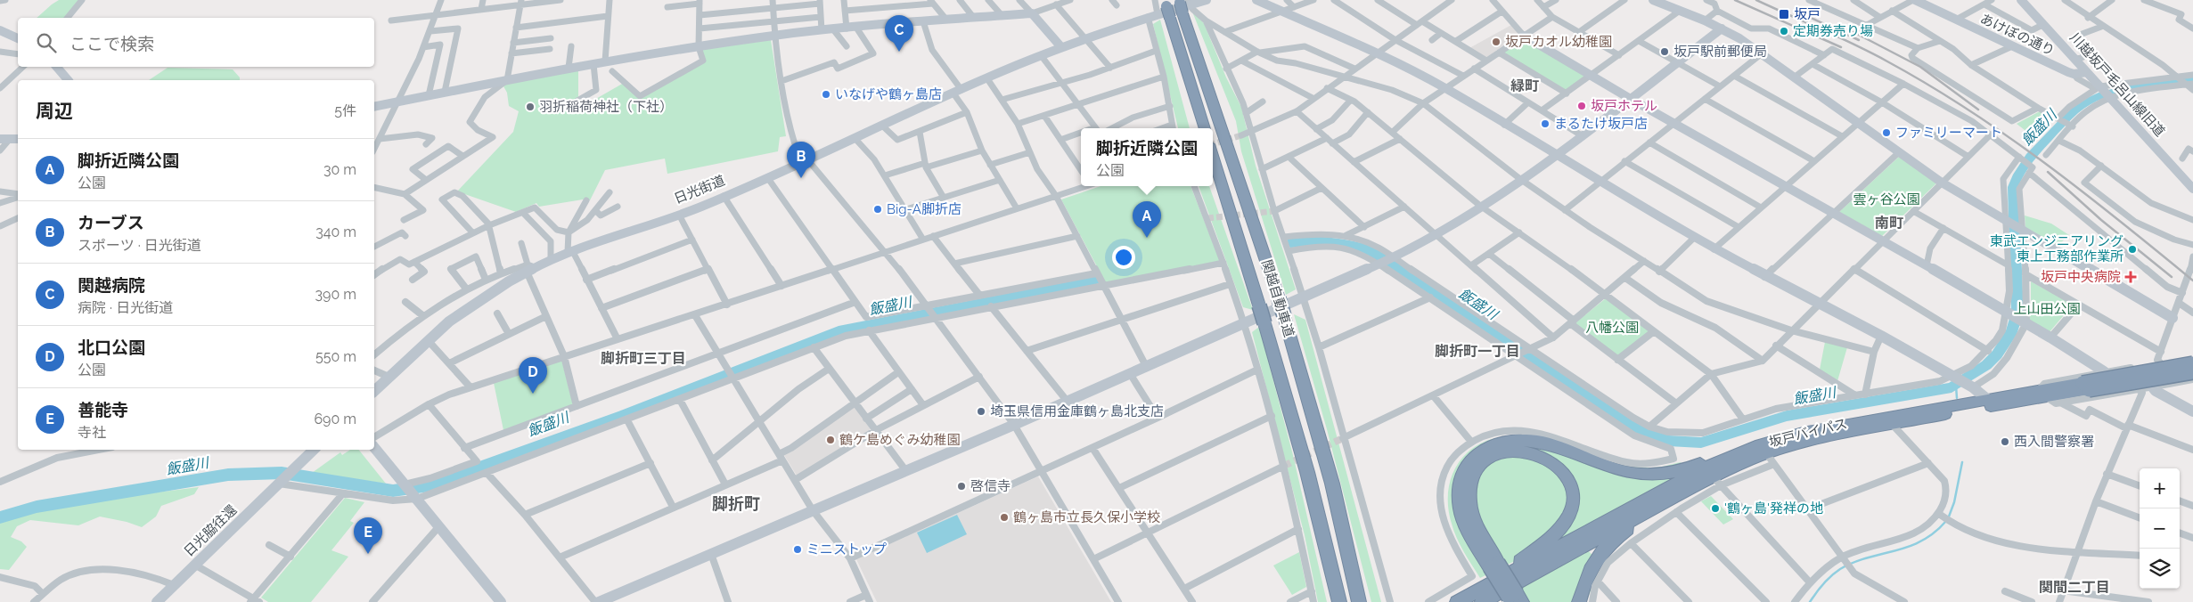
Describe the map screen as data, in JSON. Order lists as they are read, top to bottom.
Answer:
{
  "streets": {
    "highway": ["関越自動車道", "坂戸バイパス"],
    "street": [
      "あけぼの通り",
      "川越坂戸毛呂山線旧道",
      "日光街道",
      "日光脇往還"
    ]
  },
  "districts": [
    "緑町",
    "南町",
    "脚折町一丁目",
    "脚折町三丁目",
    "脚折町",
    "関間二丁目"
  ],
  "water": ["飯盛川"],
  "parks": ["雲ヶ谷公園", "上山田公園", "八幡公園"],
  "places": {
    "transit": ["坂戸"],
    "other": [
      "定期券売り場",
      "坂戸カオル幼稚園",
      "坂戸駅前郵便局",
      "いなげや鶴ヶ島店",
      "坂戸ホテル",
      "羽折稲荷神社（下社）",
      "まるたけ坂戸店",
      "ファミリーマート",
      "Big-A脚折店",
      "東武エンジニアリング 東上工務部作業所",
      "埼玉県信用金庫鶴ヶ島北支店",
      "鶴ケ島めぐみ幼稚園",
      "西入間警察署",
      "啓信寺",
      "'鶴ヶ島'発祥の地",
      "鶴ヶ島市立長久保小学校",
      "ミニストップ"
    ],
    "health": ["坂戸中央病院"]
  },
  "page": {
    "pins": [
      "C",
      "B",
      "A",
      "D",
      "E"
    ],
    "search": "ここで検索",
    "heading": ["周辺", "5件"],
    "popup": ["脚折近隣公園", "公園"],
    "list": [
      {
        "mark": "A",
        "name": "脚折近隣公園",
        "note": "公園",
        "value": "30 m"
      },
      {
        "mark": "B",
        "name": "カーブス",
        "note": "スポーツ · 日光街道",
        "value": "340 m"
      },
      {
        "mark": "C",
        "name": "関越病院",
        "note": "病院 · 日光街道",
        "value": "390 m"
      },
      {
        "mark": "D",
        "name": "北口公園",
        "note": "公園",
        "value": "550 m"
      },
      {
        "mark": "E",
        "name": "善能寺",
        "note": "寺社",
        "value": "690 m"
      }
    ],
    "map_buttons": ["+", "−"]
  }
}
